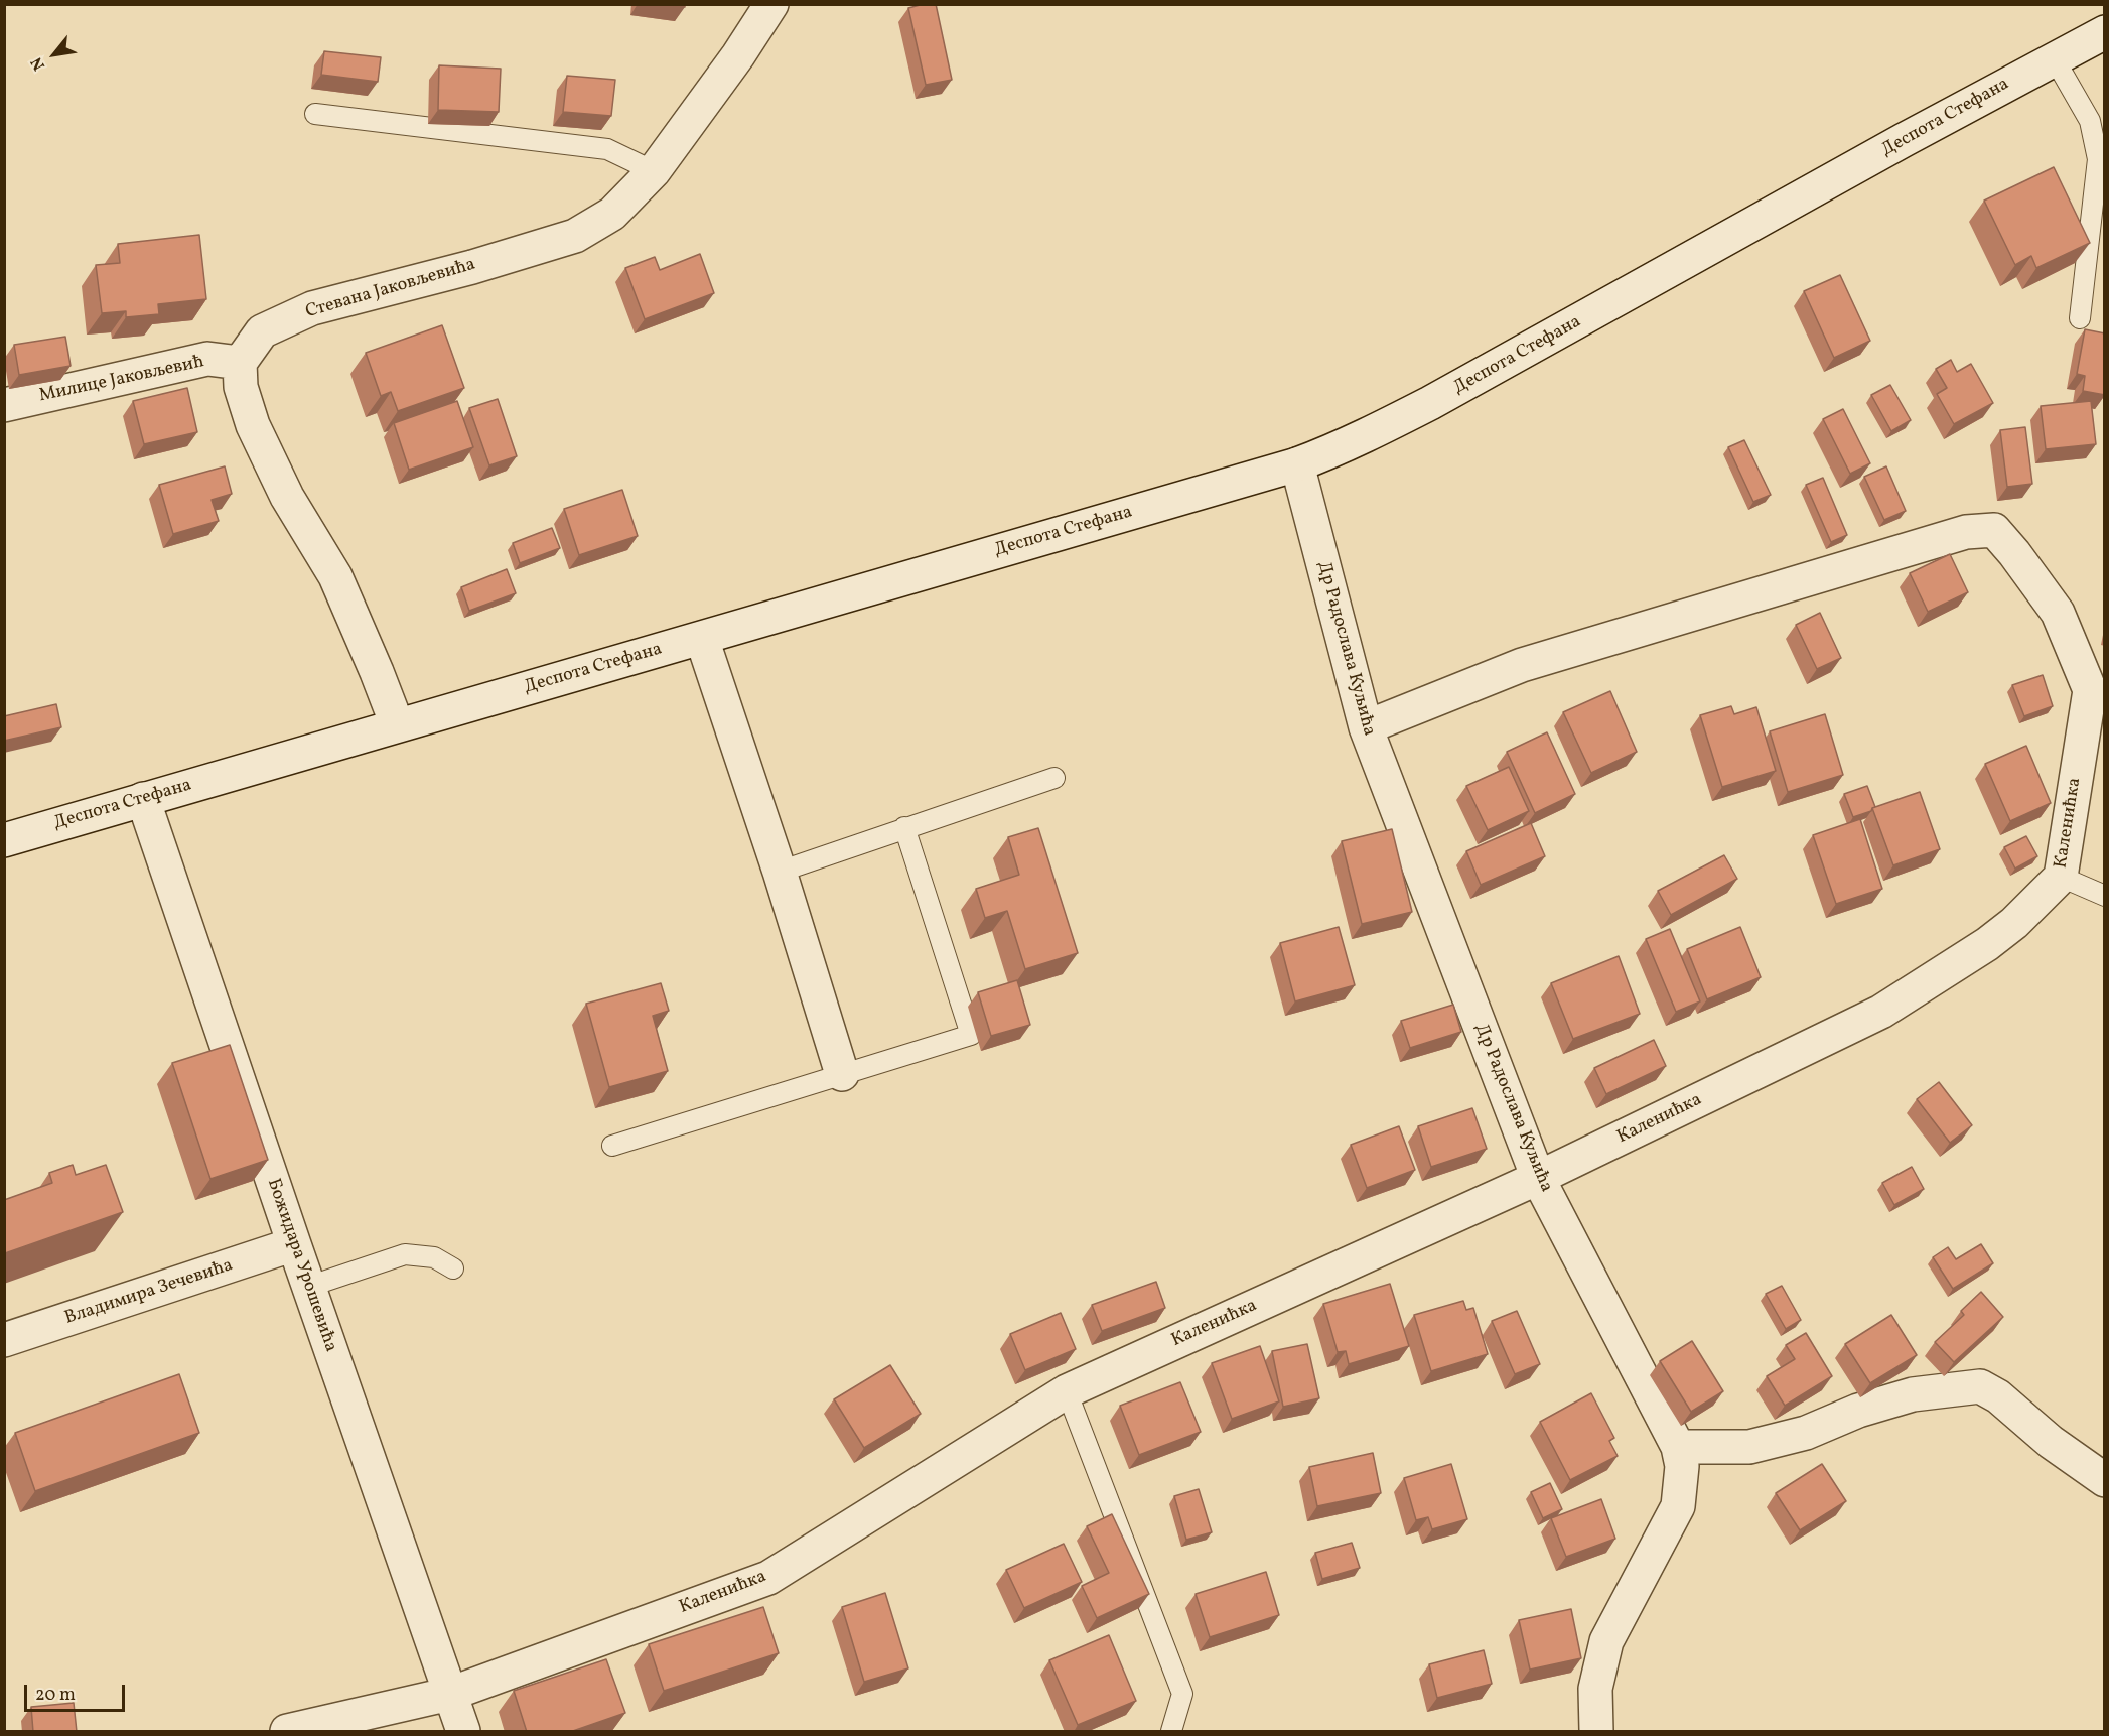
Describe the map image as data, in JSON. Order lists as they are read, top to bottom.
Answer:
{
  "streets": {
    "street": [
      "Деспота Стефана",
      "Стевана Јаковљевића",
      "Милице Јаковљевић",
      "Др Радослава Куљића",
      "Каленићка",
      "Божидара Урошевића",
      "Владимира Зечевића"
    ]
  },
  "crossings": [
    ["Деспота Стефана", "Др Радослава Куљића"],
    ["Деспота Стефана", "Божидара Урошевића"],
    ["Стевана Јаковљевића", "Милице Јаковљевић"],
    ["Др Радослава Куљића", "Каленићка"],
    ["Каленићка", "Божидара Урошевића"],
    ["Божидара Урошевића", "Владимира Зечевића"]
  ],
  "scale_bar": "20 m",
  "north": "bottom left"
}
